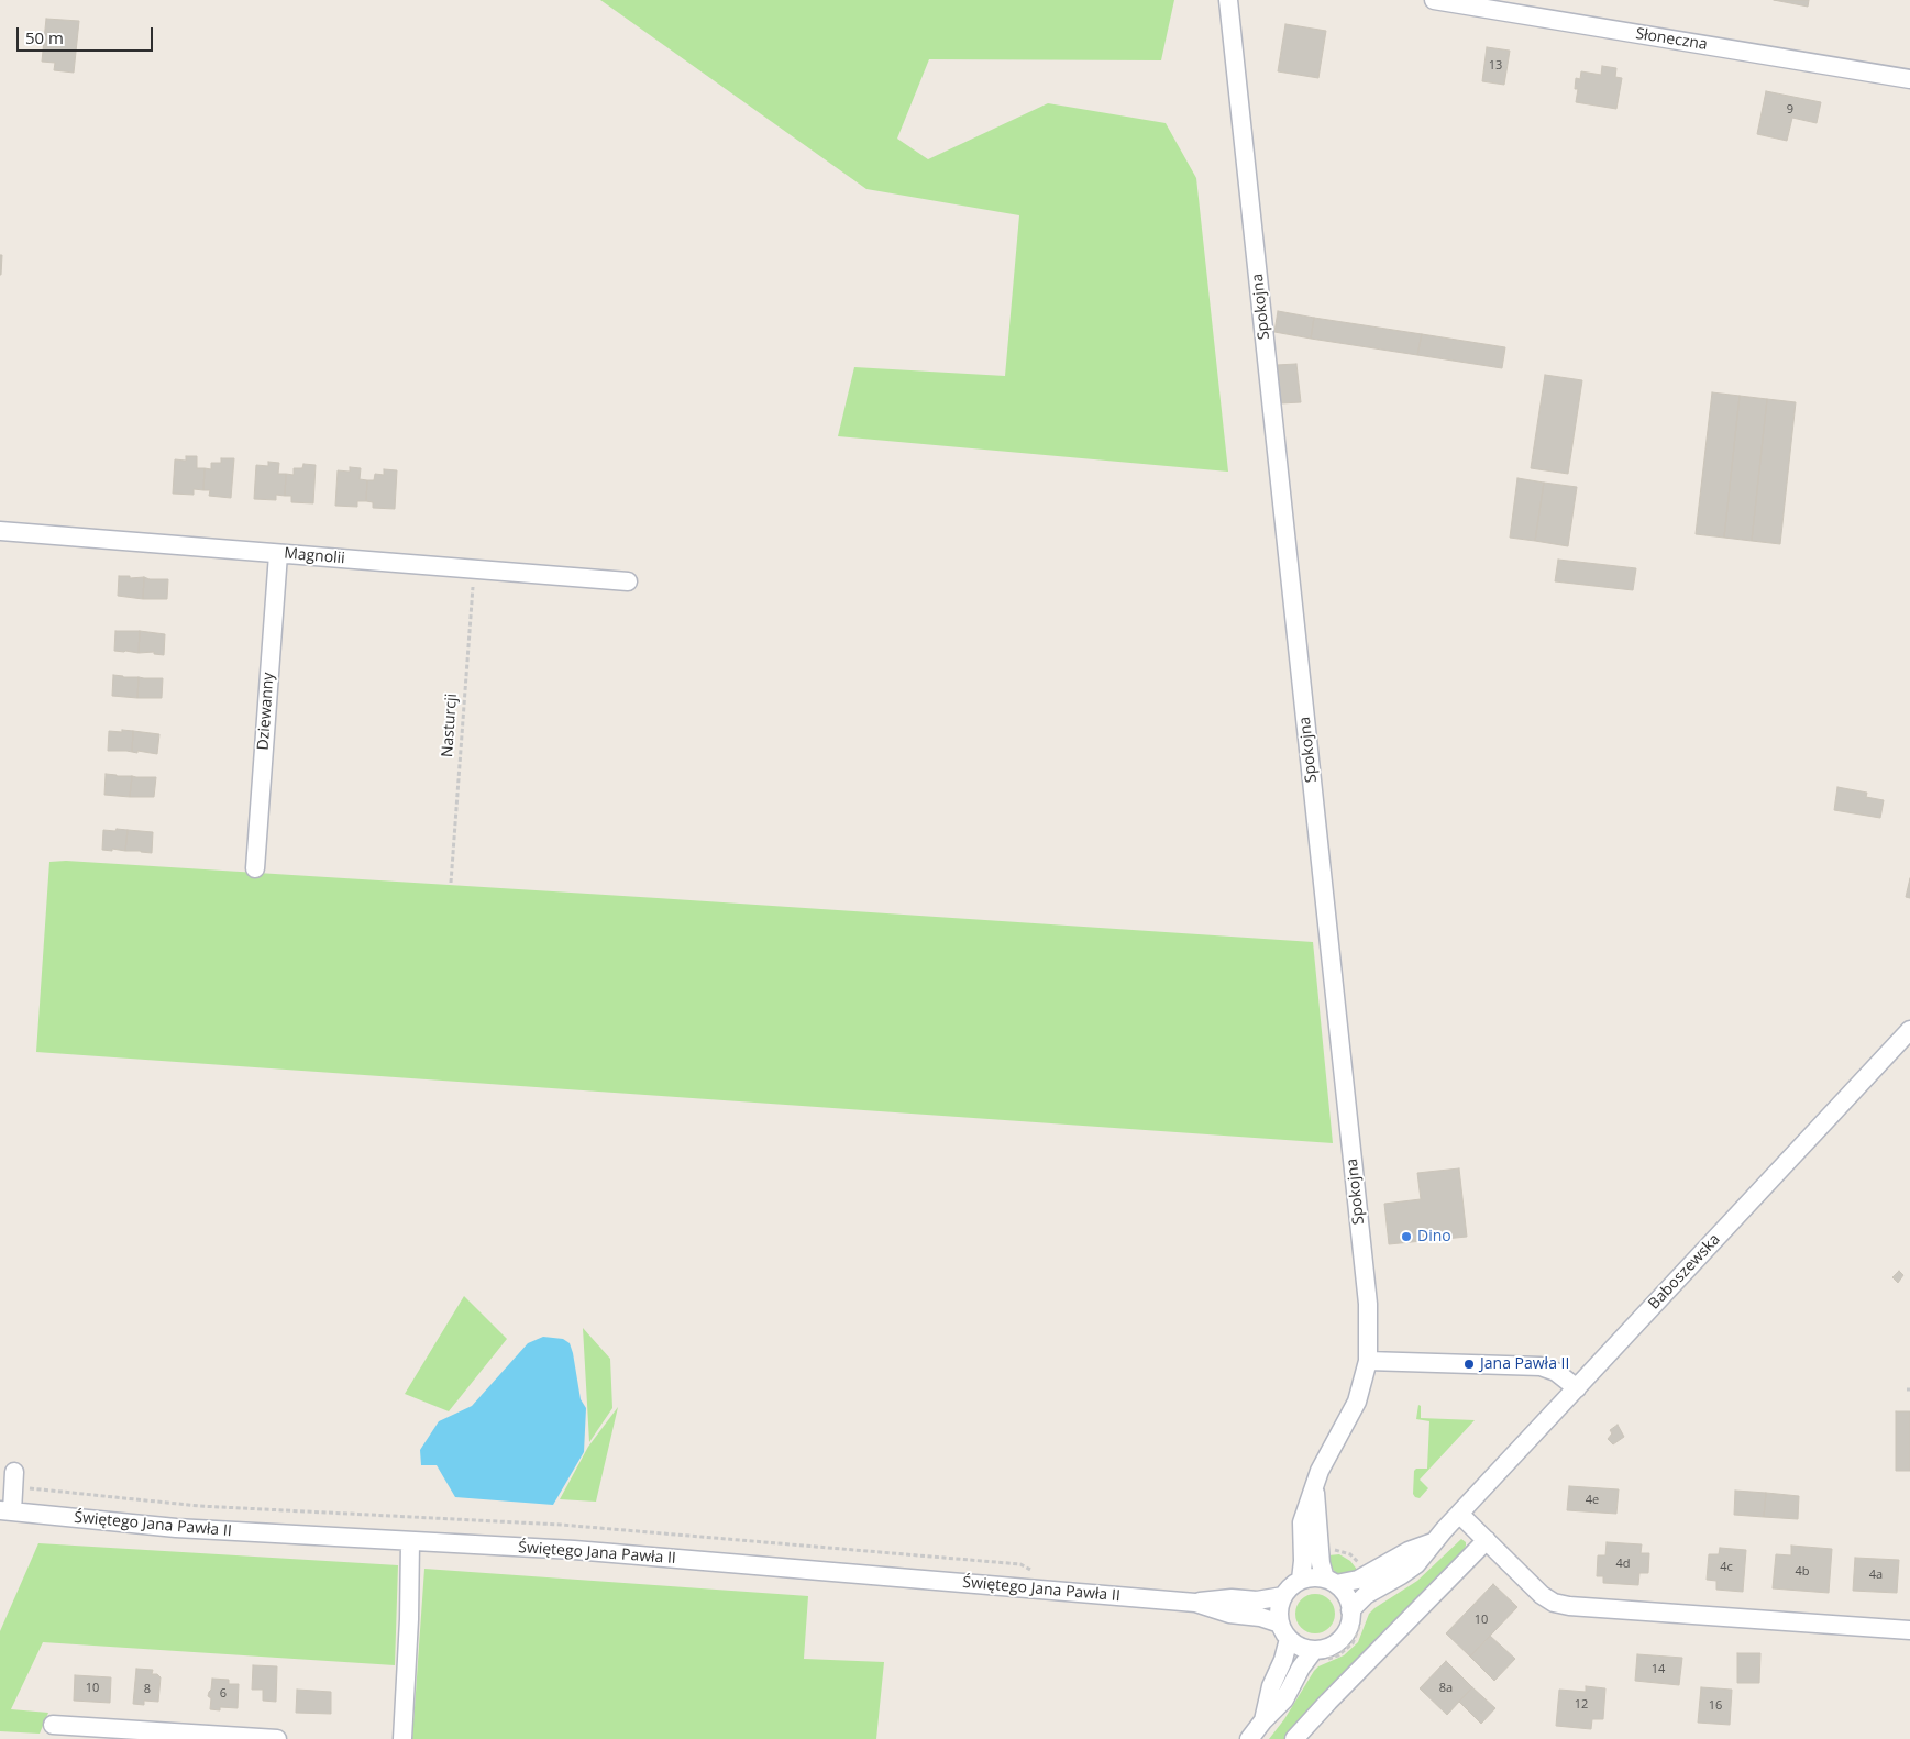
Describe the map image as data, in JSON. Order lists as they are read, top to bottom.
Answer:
{
  "streets": {
    "street": [
      "Słoneczna",
      "Spokojna",
      "Magnolii",
      "Dziewanny",
      "Baboszewska",
      "Świętego Jana Pawła II"
    ],
    "path": ["Nasturcji"]
  },
  "crossings": [
    ["Spokojna", "Baboszewska"],
    ["Spokojna", "Świętego Jana Pawła II"],
    ["Magnolii", "Dziewanny"],
    ["Magnolii", "Nasturcji"],
    ["Baboszewska", "Świętego Jana Pawła II"]
  ],
  "places": ["Dino", "Jana Pawła II"],
  "house_numbers": [
    "13",
    "9",
    "4e",
    "4d",
    "4c",
    "4b",
    "4a",
    "10",
    "14",
    "10",
    "8a",
    "8",
    "6",
    "12",
    "16"
  ],
  "scale_bar": "50 m"
}
